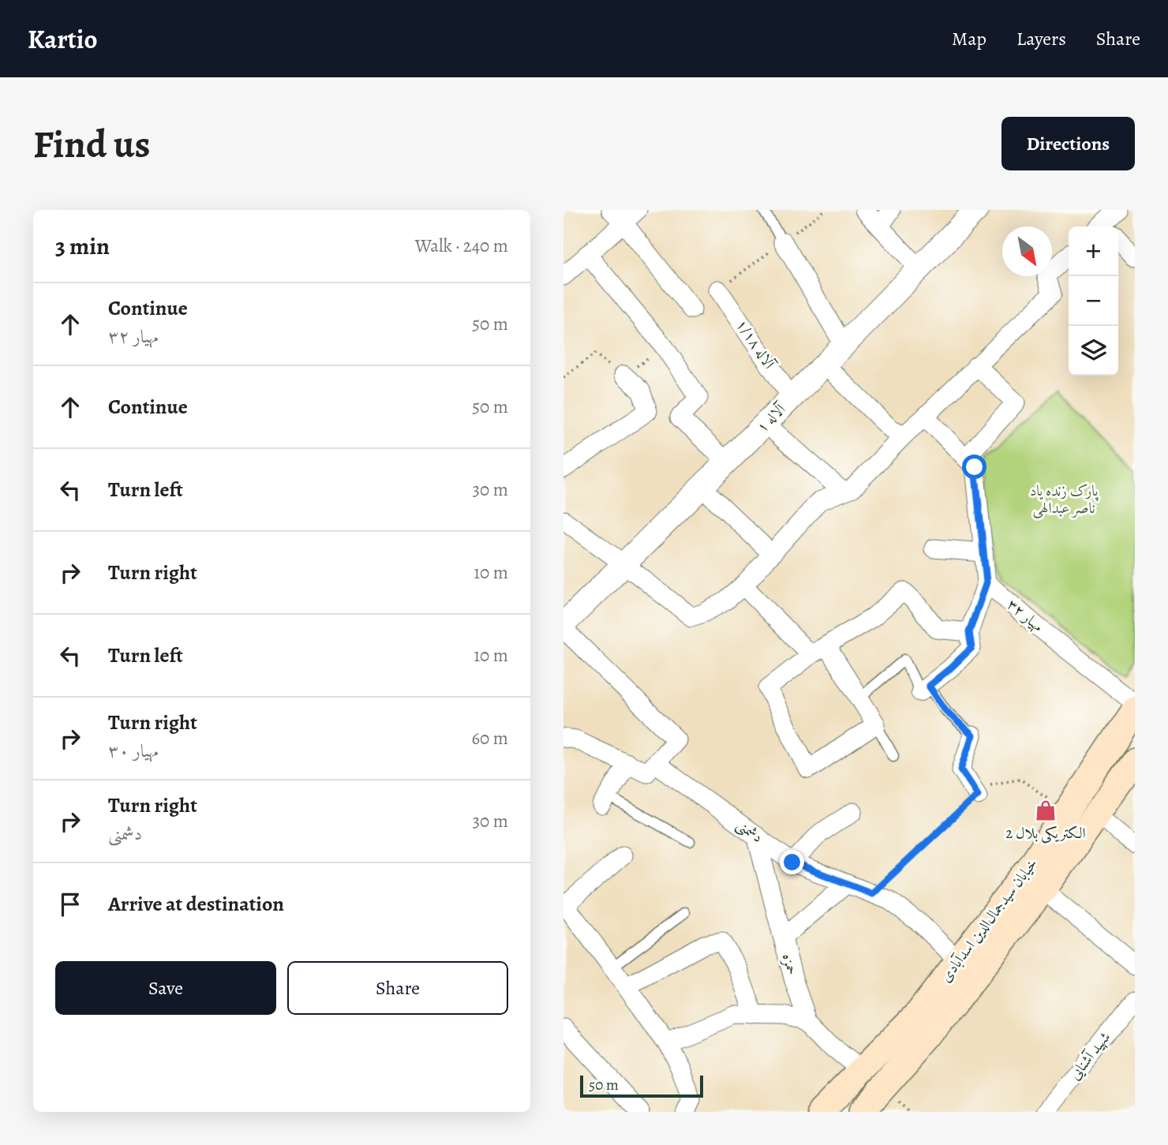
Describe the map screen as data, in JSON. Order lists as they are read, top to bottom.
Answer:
{
  "streets": {
    "main road": ["خیابان سیدجمال‌الدین اسدآبادی"],
    "street": [
      "آلاله ۱/۱۸",
      "آلاله ۱",
      "مهیار ۳۲",
      "دشمنی",
      "حمزه",
      "شهید آشنایی"
    ]
  },
  "crossings": [
    ["آلاله ۱/۱۸", "آلاله ۱"],
    ["دشمنی", "خیابان سیدجمال‌الدین اسدآبادی"],
    ["دشمنی", "حمزه"],
    ["خیابان سیدجمال‌الدین اسدآبادی", "حمزه"]
  ],
  "parks": ["پارک زنده یاد ناصر عبدالهی"],
  "places": {
    "shop": ["الکتریکی بلال 2"]
  },
  "scale_bar": "50 m",
  "north": "bottom right",
  "page": {
    "header": "Kartio",
    "nav": ["Map", "Layers", "Share"],
    "buttons": [
      "Directions",
      ["Save", "Share"]
    ],
    "title": "Find us",
    "heading": ["3 min", "Walk · 240 m"],
    "map_buttons": ["+", "−"],
    "list": [
      ["Continue", "مهیار ۳۲", "50 m"],
      ["Continue", "50 m"],
      ["Turn left", "30 m"],
      ["Turn right", "10 m"],
      ["Turn left", "10 m"],
      ["Turn right", "مهیار ۳۰", "60 m"],
      ["Turn right", "دشمنی", "30 m"],
      "Arrive at destination"
    ],
    "scale": "50 m"
  }
}
